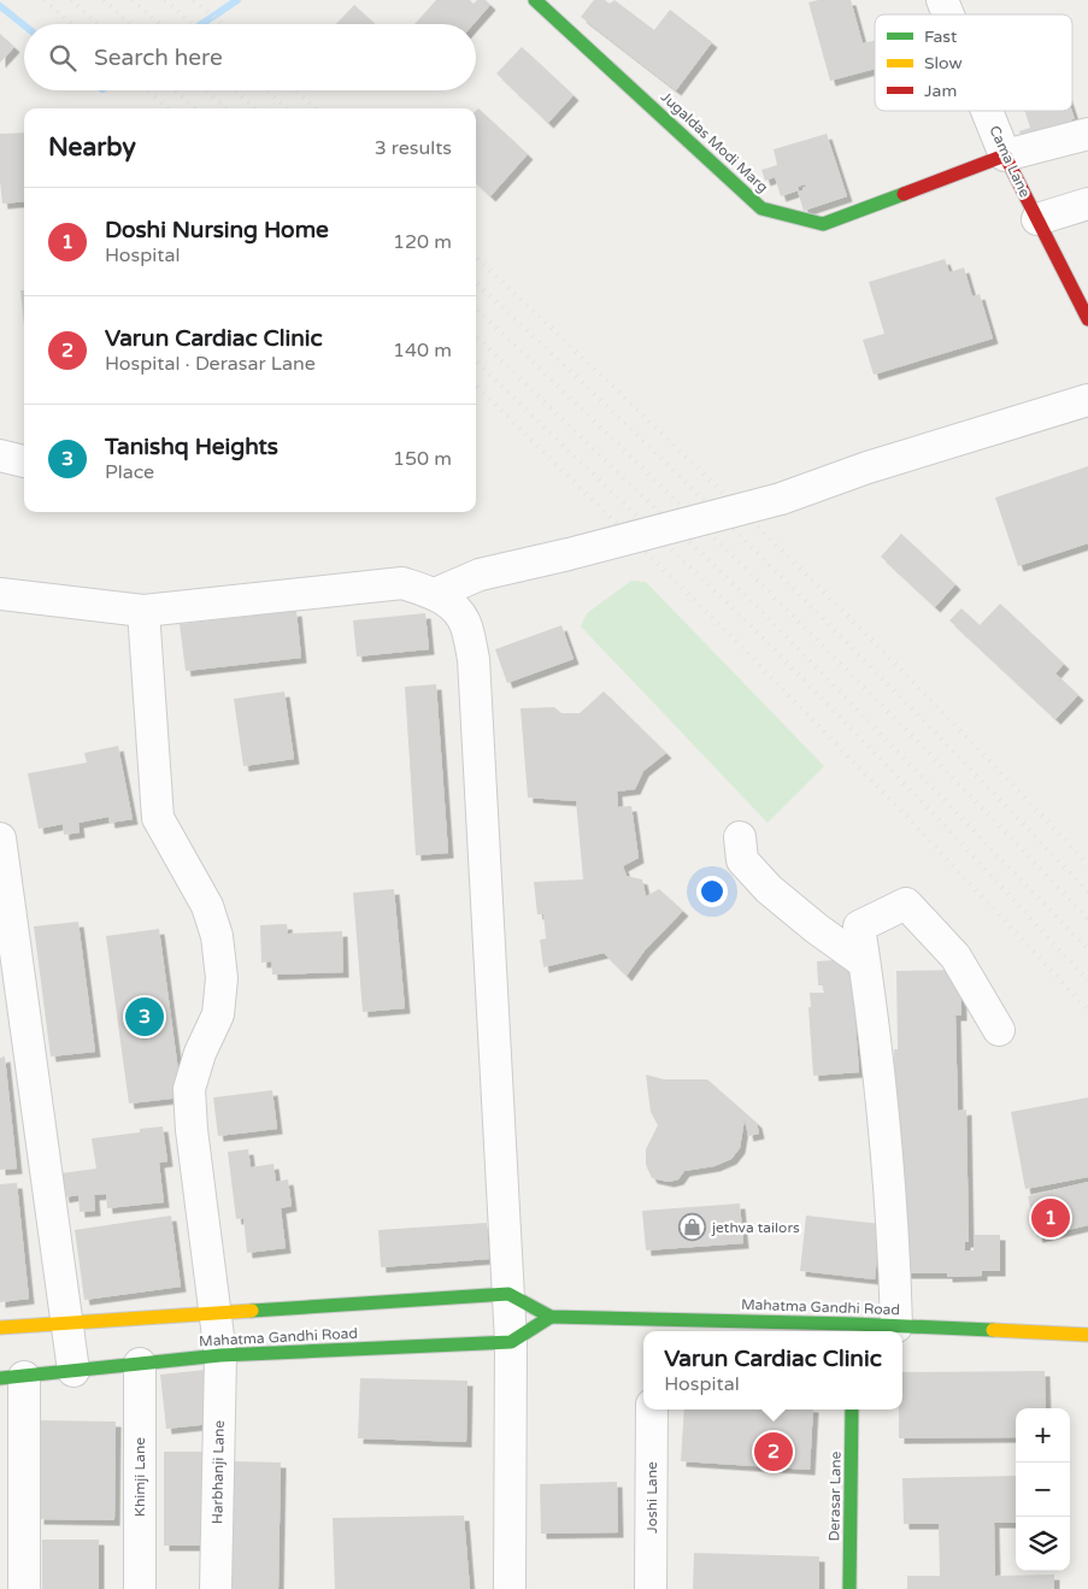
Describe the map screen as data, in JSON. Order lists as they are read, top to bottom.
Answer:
{
  "streets": {
    "street": [
      "Jugaldas Modi Marg",
      "Cama Lane",
      "Mahatma Gandhi Road",
      "Harbhanji Lane",
      "Khimji Lane",
      "Derasar Lane",
      "Joshi Lane"
    ]
  },
  "crossings": [
    ["Jugaldas Modi Marg", "Cama Lane"],
    ["Mahatma Gandhi Road", "Harbhanji Lane"],
    ["Mahatma Gandhi Road", "Khimji Lane"]
  ],
  "places": {
    "shop": ["jethva tailors"]
  },
  "legend": ["Fast", "Slow", "Jam"],
  "page": {
    "search": "Search here",
    "heading": ["Nearby", "3 results"],
    "list": [
      {
        "mark": "1",
        "name": "Doshi Nursing Home",
        "note": "Hospital",
        "value": "120 m"
      },
      {
        "mark": "2",
        "name": "Varun Cardiac Clinic",
        "note": "Hospital · Derasar Lane",
        "value": "140 m"
      },
      {
        "mark": "3",
        "name": "Tanishq Heights",
        "note": "Place",
        "value": "150 m"
      }
    ],
    "pins": ["3", "1", "2"],
    "popup": ["Varun Cardiac Clinic", "Hospital"],
    "map_buttons": ["+", "−"]
  }
}
